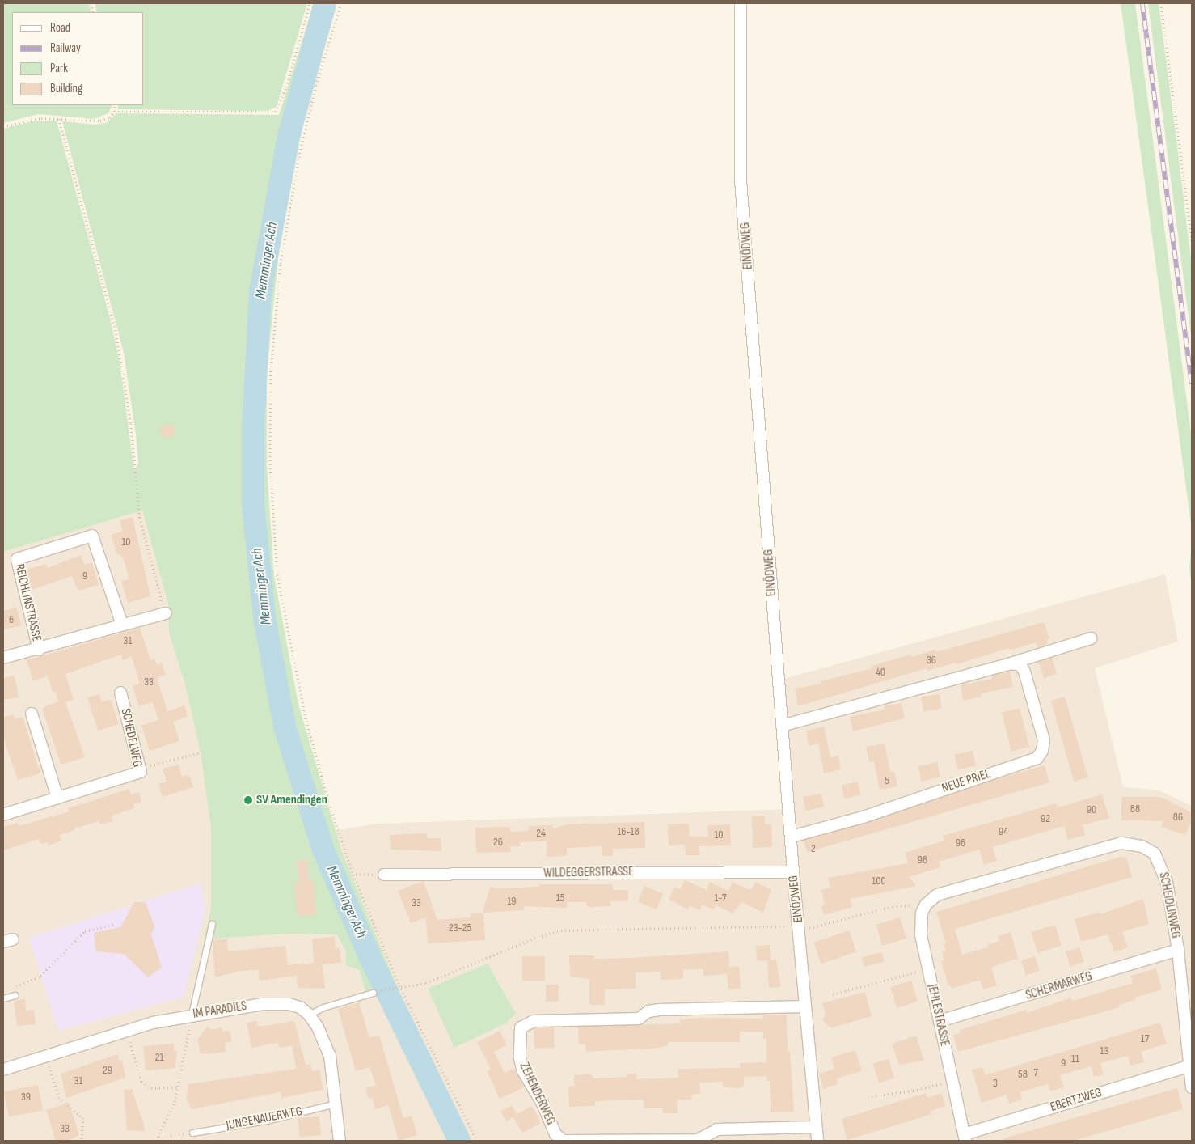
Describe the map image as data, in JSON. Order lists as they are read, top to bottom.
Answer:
{
  "streets": {
    "street": [
      "EINÖDWEG",
      "REICHLINSTRASSE",
      "SCHEDELWEG",
      "NEUE PRIEL",
      "WILDEGGERSTRASSE",
      "SCHEIDLINWEG",
      "SCHERMARWEG",
      "IM PARADIES",
      "JEHLESTRASSE",
      "ZEHENDERWEG",
      "EBERTZWEG"
    ],
    "lane": ["JUNGENAUERWEG"]
  },
  "crossings": [
    ["EINÖDWEG", "NEUE PRIEL"],
    ["EINÖDWEG", "WILDEGGERSTRASSE"],
    ["EINÖDWEG", "ZEHENDERWEG"],
    ["SCHEIDLINWEG", "SCHERMARWEG"],
    ["SCHEIDLINWEG", "JEHLESTRASSE"],
    ["SCHEIDLINWEG", "EBERTZWEG"],
    ["SCHERMARWEG", "JEHLESTRASSE"],
    ["JEHLESTRASSE", "EBERTZWEG"]
  ],
  "water": ["Memminger Ach"],
  "places": ["SV Amendingen"],
  "house_numbers": [
    "10",
    "9",
    "6",
    "31",
    "36",
    "40",
    "33",
    "5",
    "88",
    "90",
    "86",
    "92",
    "16-18",
    "94",
    "24",
    "10",
    "26",
    "96",
    "2",
    "98",
    "100",
    "15",
    "1-7",
    "19",
    "33",
    "23-25",
    "17",
    "13",
    "21",
    "11",
    "9",
    "29",
    "7",
    "58",
    "31",
    "3",
    "39",
    "33"
  ],
  "legend": [
    "Road",
    "Railway",
    "Park",
    "Building"
  ]
}
